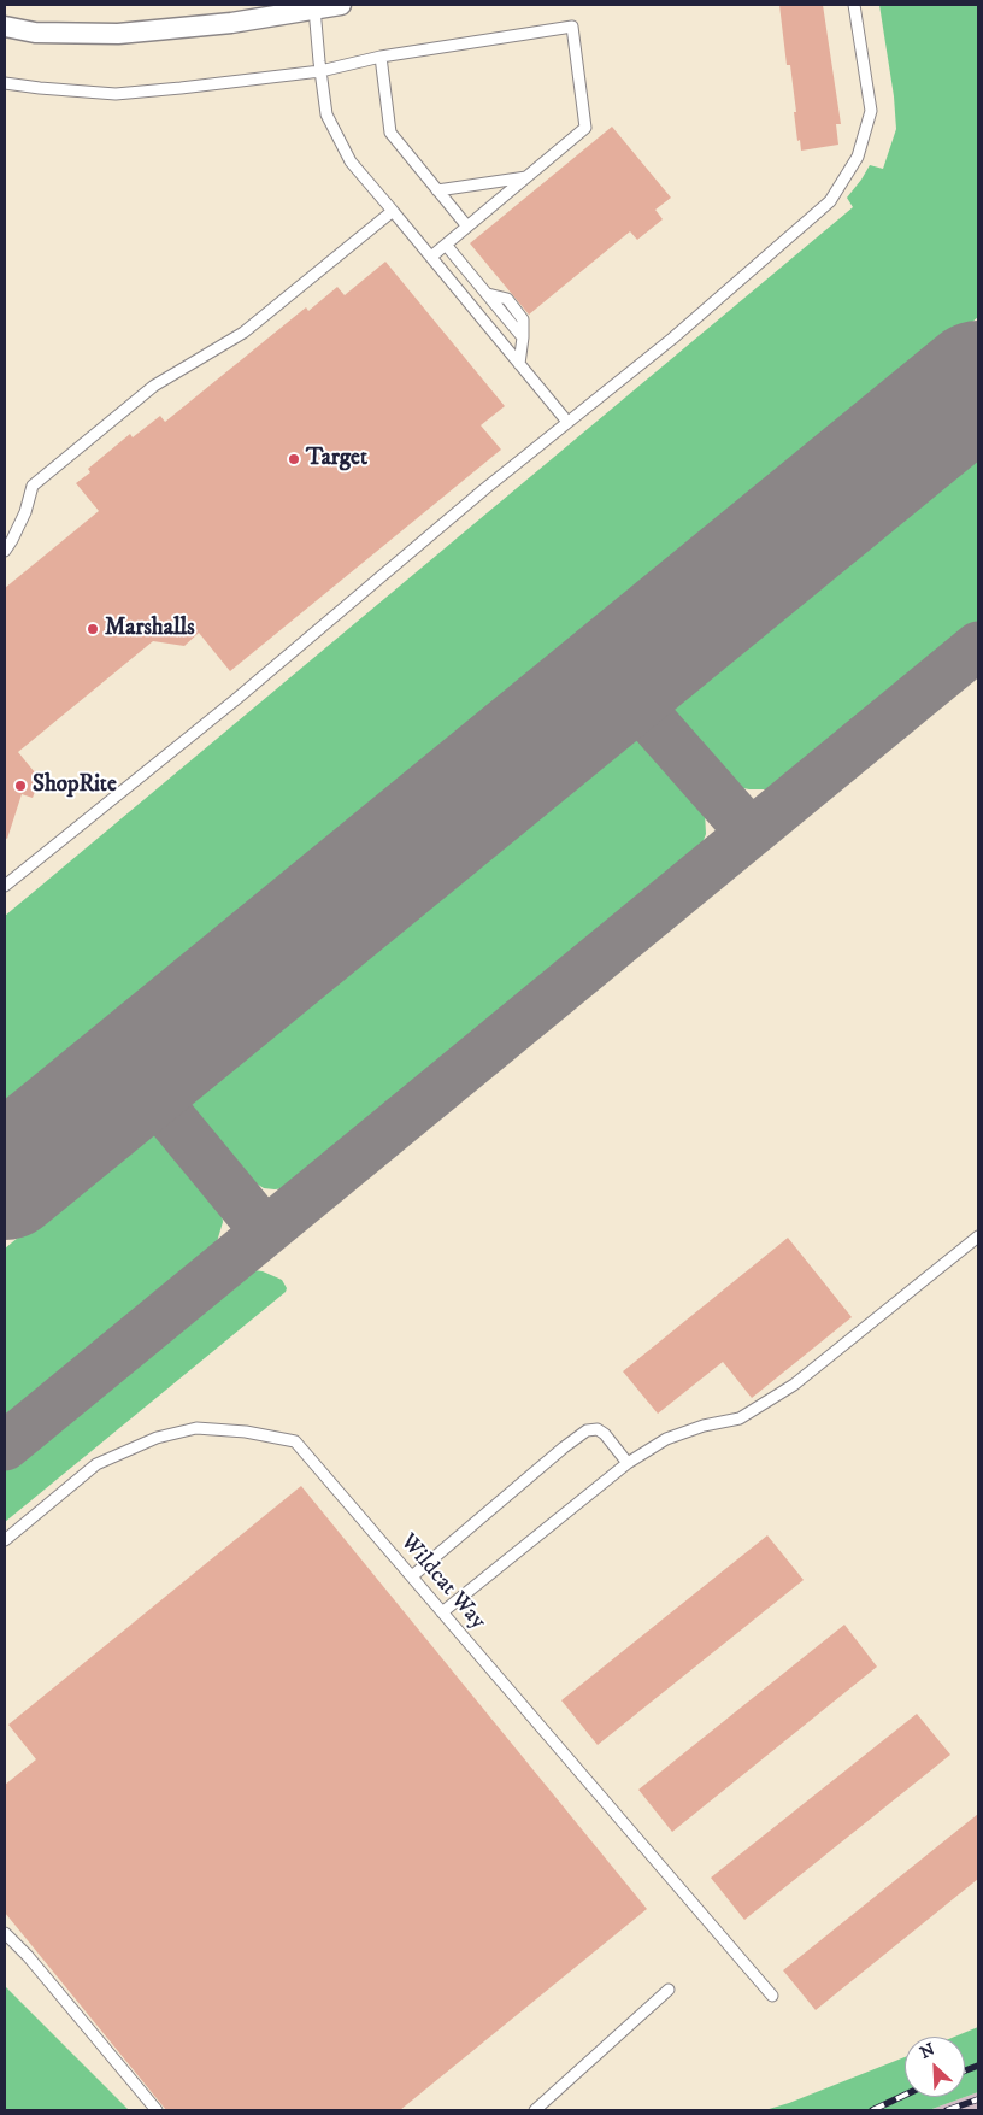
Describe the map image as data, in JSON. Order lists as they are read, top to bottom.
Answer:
{
  "streets": {
    "lane": ["Wildcat Way"]
  },
  "places": ["Target", "Marshalls", "ShopRite"],
  "north": "top left"
}
